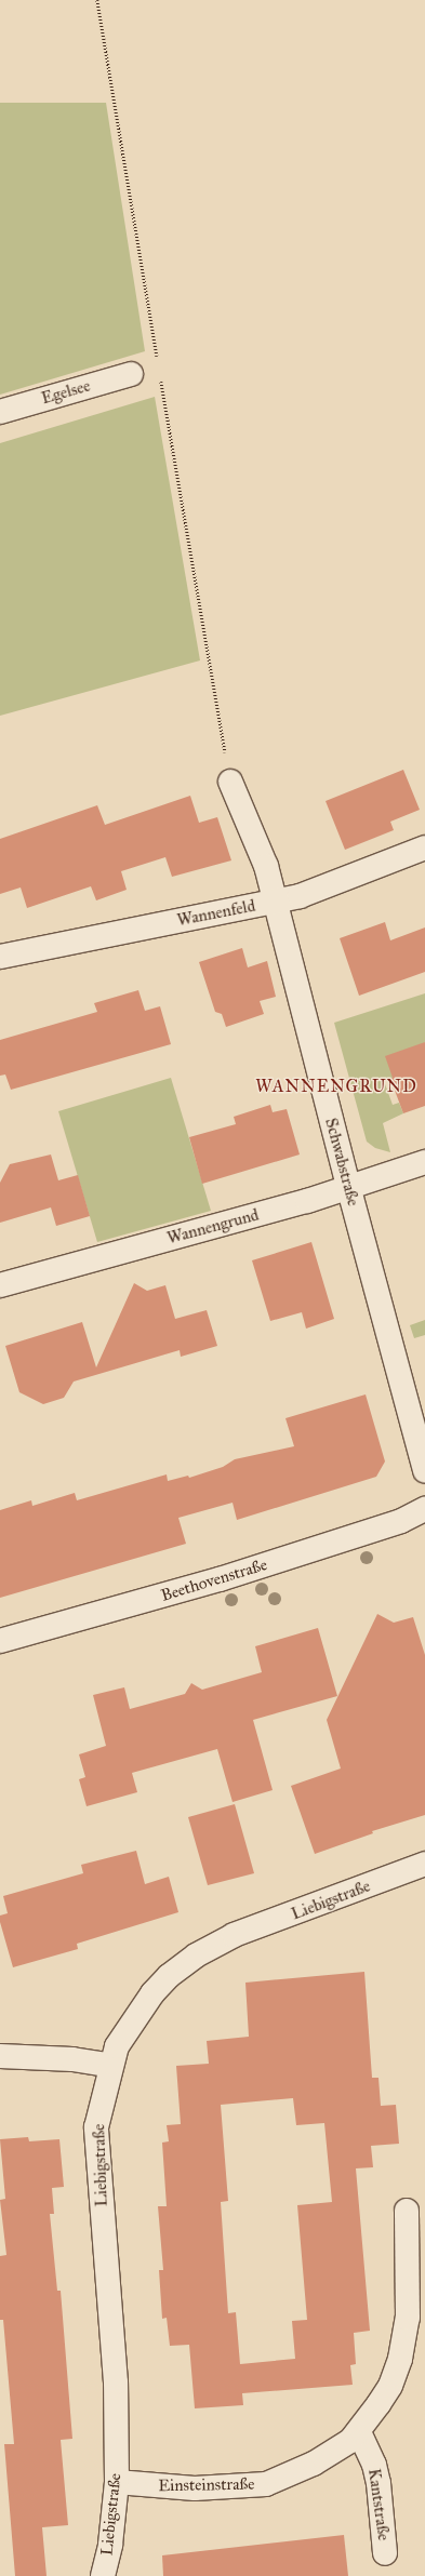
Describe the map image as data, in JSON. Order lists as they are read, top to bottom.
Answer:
{
  "streets": {
    "street": [
      "Egelsee",
      "Wannenfeld",
      "Schwabstraße",
      "Wannengrund",
      "Beethovenstraße",
      "Liebigstraße",
      "Einsteinstraße",
      "Kantstraße"
    ]
  },
  "crossings": [
    ["Wannenfeld", "Schwabstraße"],
    ["Schwabstraße", "Wannengrund"],
    ["Liebigstraße", "Einsteinstraße"],
    ["Einsteinstraße", "Kantstraße"]
  ],
  "districts": ["WANNENGRUND"]
}
